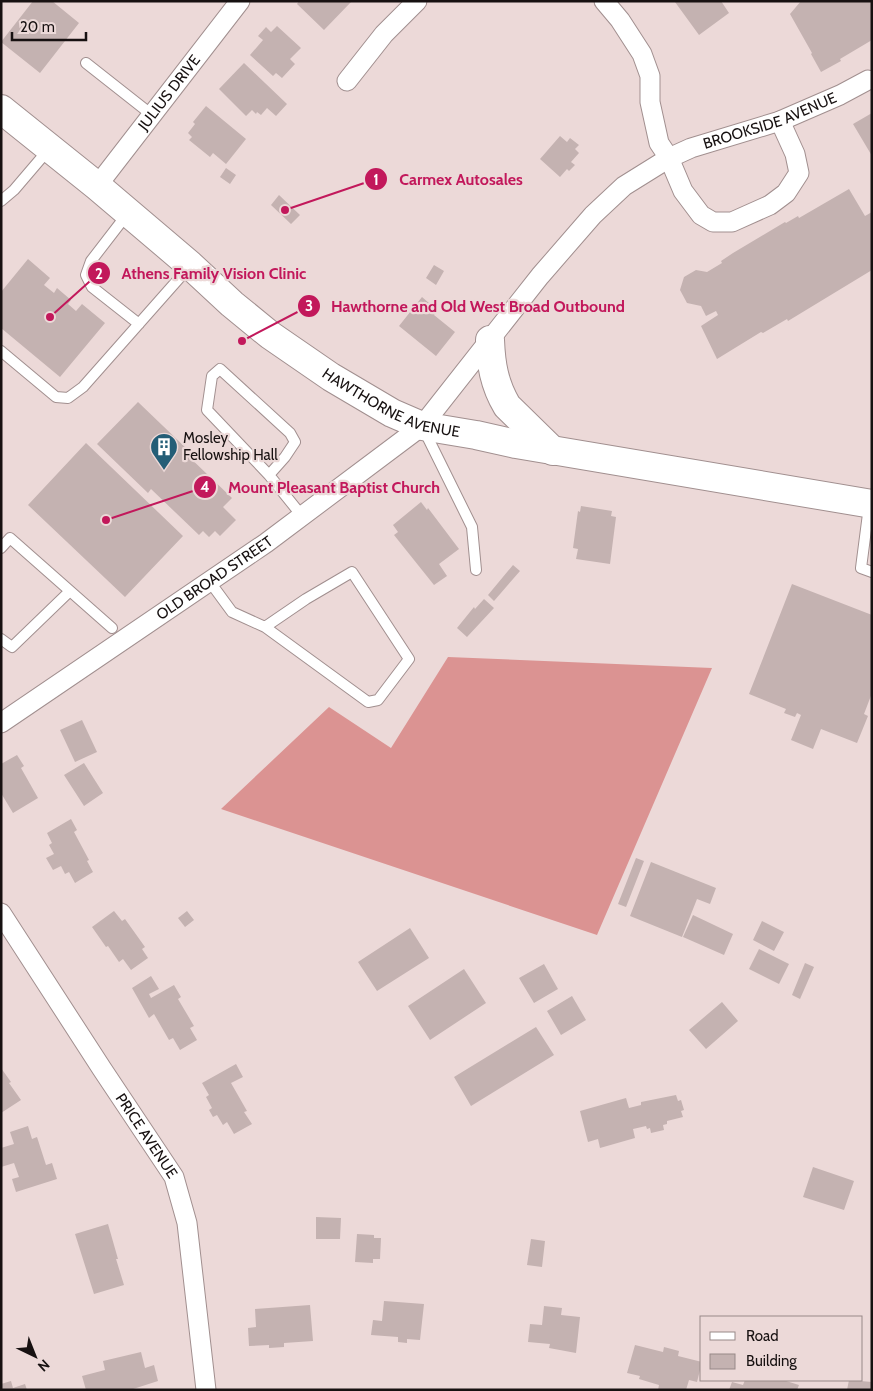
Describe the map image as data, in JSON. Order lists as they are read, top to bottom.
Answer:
{
  "streets": {
    "main road": ["HAWTHORNE AVENUE"],
    "street": [
      "JULIUS DRIVE",
      "BROOKSIDE AVENUE",
      "OLD BROAD STREET",
      "PRICE AVENUE"
    ]
  },
  "crossings": [
    ["JULIUS DRIVE", "HAWTHORNE AVENUE"],
    ["BROOKSIDE AVENUE", "OLD BROAD STREET"],
    ["HAWTHORNE AVENUE", "OLD BROAD STREET"]
  ],
  "places": {
    "other": [
      "Carmex Autosales",
      "Athens Family Vision Clinic",
      "Hawthorne and Old West Broad Outbound",
      "Mount Pleasant Baptist Church"
    ],
    "building": ["Mosley Fellowship Hall"]
  },
  "legend": ["Road", "Building"],
  "scale_bar": "20 m",
  "north": "bottom right"
}
